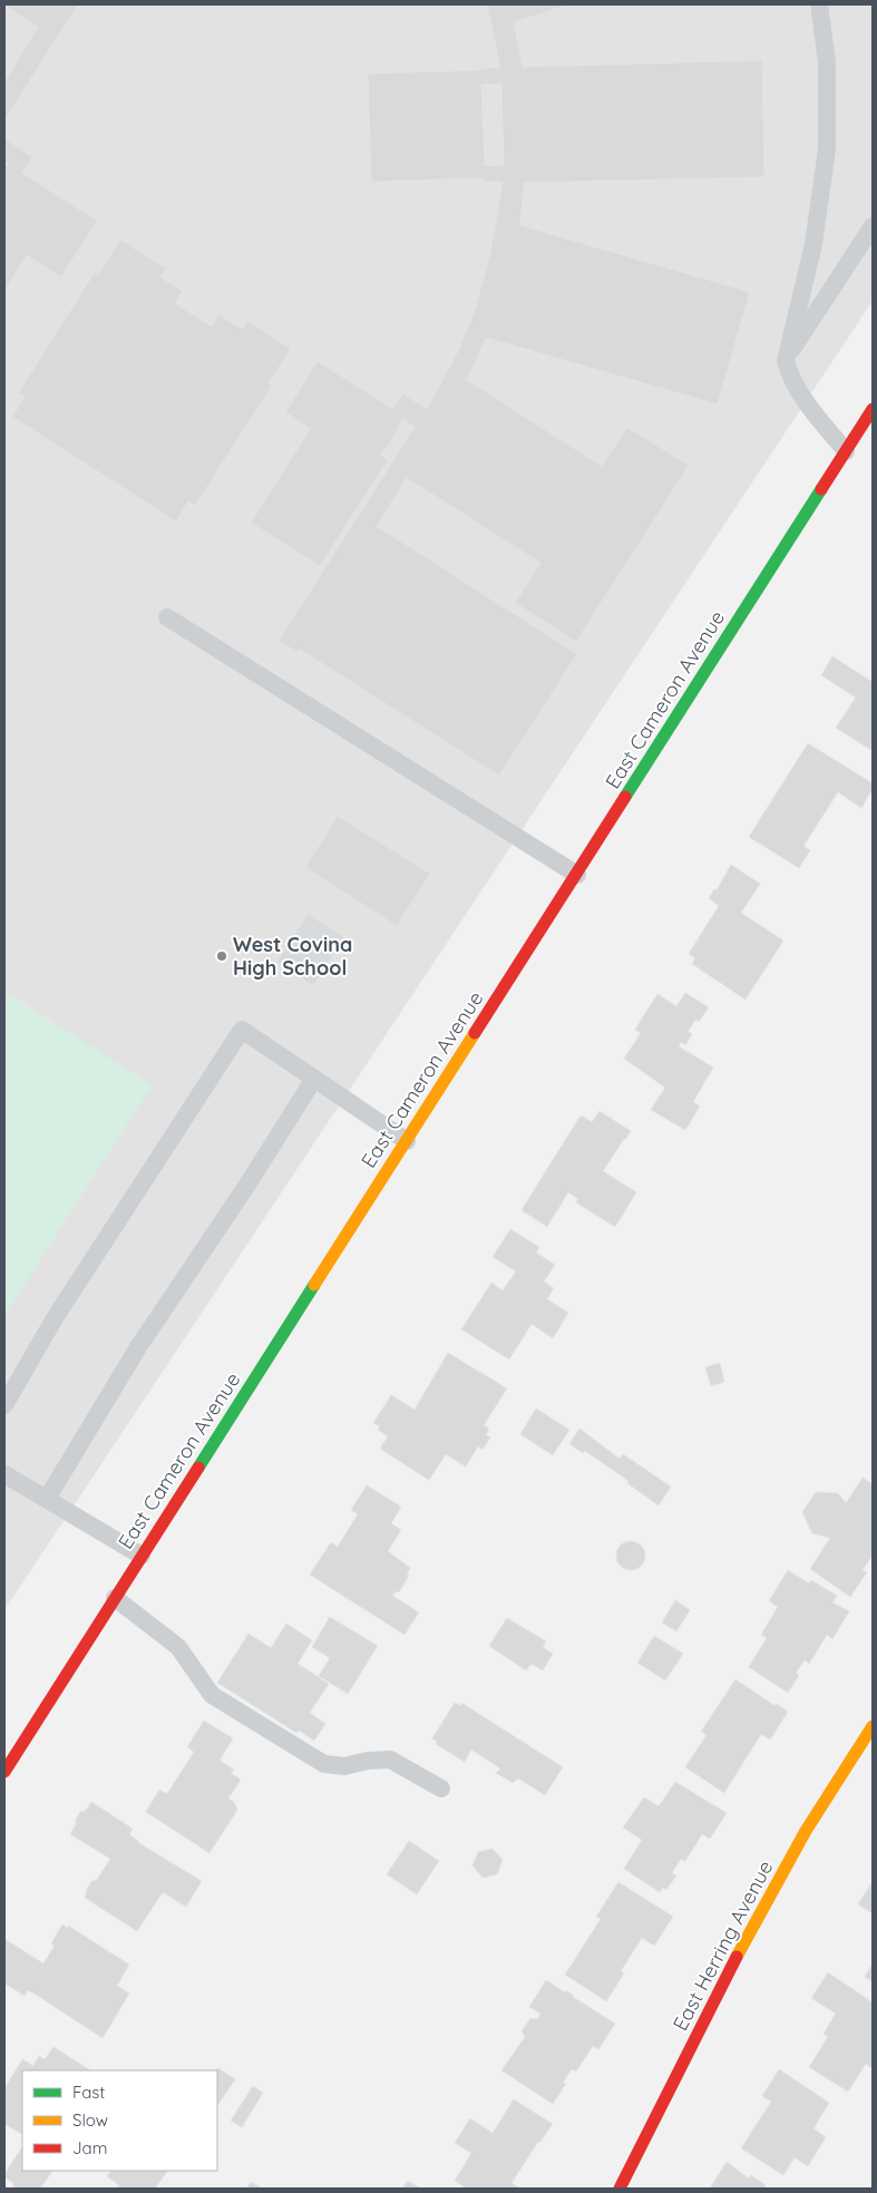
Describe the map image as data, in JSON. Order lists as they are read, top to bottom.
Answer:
{
  "streets": {
    "main road": ["East Cameron Avenue", "East Herring Avenue"]
  },
  "places": ["West Covina High School"],
  "legend": ["Fast", "Slow", "Jam"]
}
